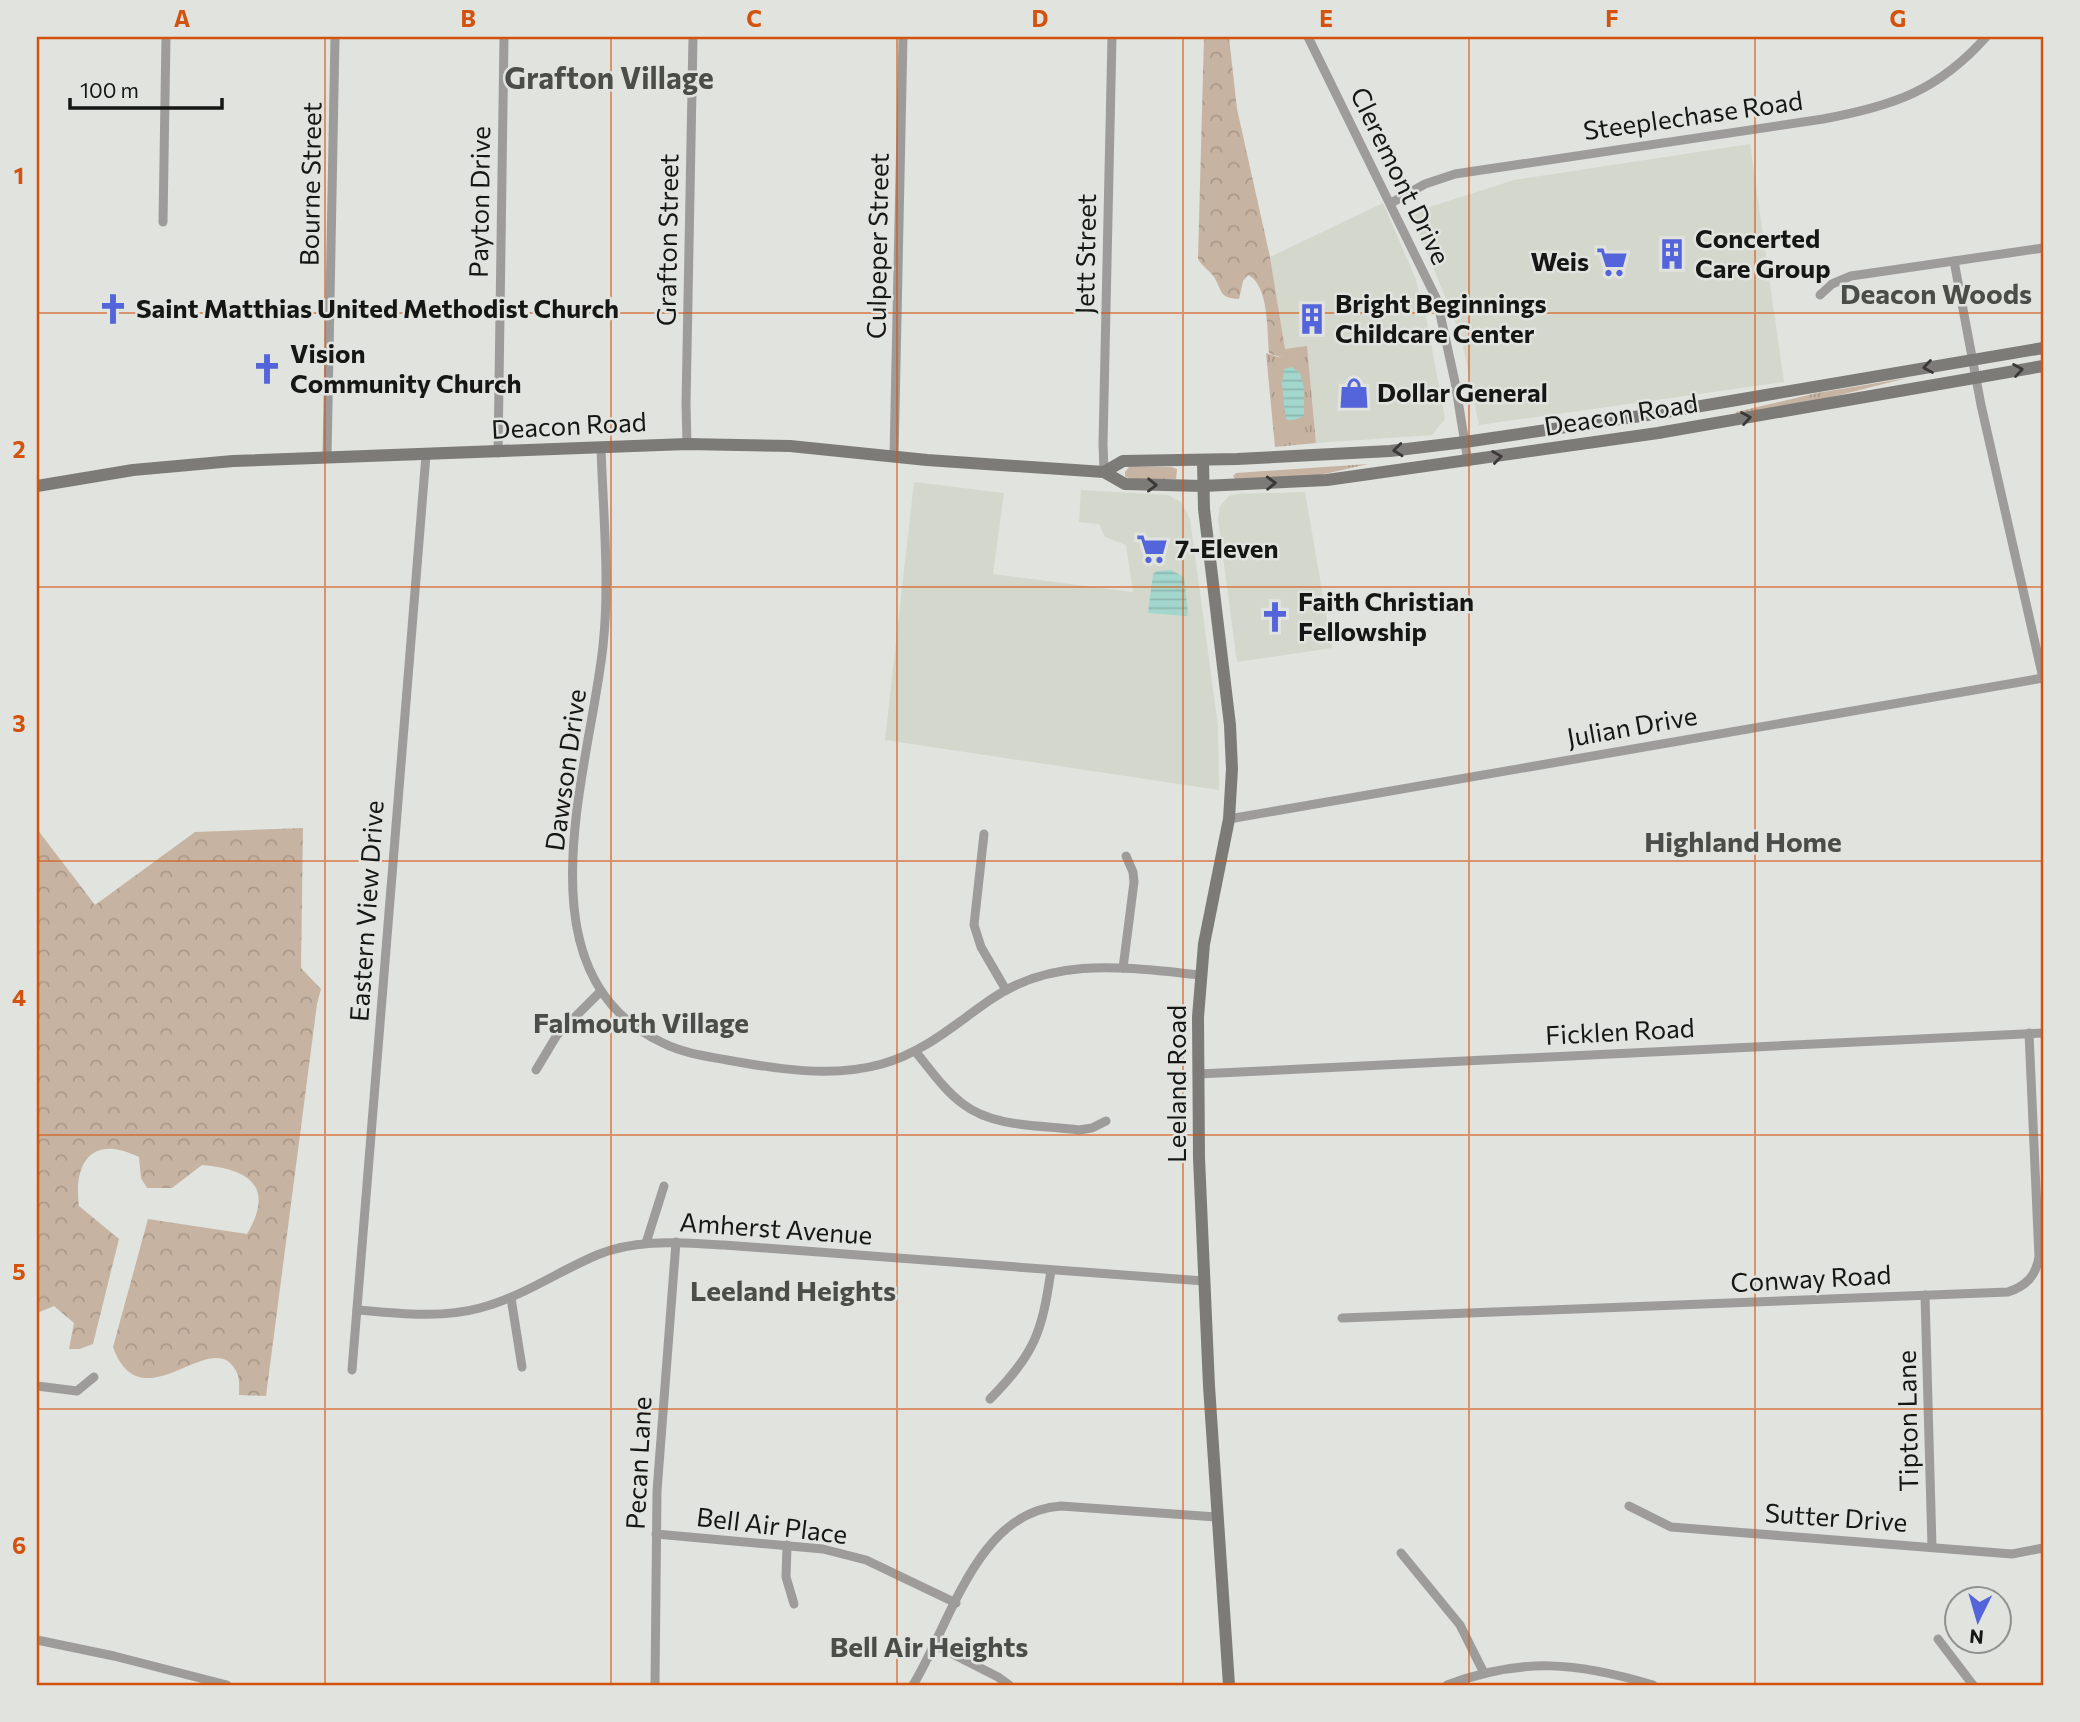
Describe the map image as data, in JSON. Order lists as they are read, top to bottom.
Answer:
{
  "streets": {
    "main road": ["Deacon Road", "Leeland Road"],
    "street": [
      "Steeplechase Road",
      "Cleremont Drive",
      "Bourne Street",
      "Payton Drive",
      "Grafton Street",
      "Culpeper Street",
      "Jett Street",
      "Julian Drive",
      "Dawson Drive",
      "Eastern View Drive",
      "Ficklen Road",
      "Amherst Avenue",
      "Conway Road",
      "Tipton Lane",
      "Pecan Lane",
      "Sutter Drive",
      "Bell Air Place"
    ]
  },
  "crossings": [
    ["Steeplechase Road", "Cleremont Drive"],
    ["Cleremont Drive", "Deacon Road"],
    ["Bourne Street", "Deacon Road"],
    ["Payton Drive", "Deacon Road"],
    ["Grafton Street", "Deacon Road"],
    ["Culpeper Street", "Deacon Road"],
    ["Jett Street", "Deacon Road"],
    ["Deacon Road", "Dawson Drive"],
    ["Deacon Road", "Eastern View Drive"],
    ["Deacon Road", "Leeland Road"],
    ["Julian Drive", "Leeland Road"],
    ["Dawson Drive", "Leeland Road"],
    ["Eastern View Drive", "Amherst Avenue"],
    ["Ficklen Road", "Leeland Road"],
    ["Ficklen Road", "Conway Road"],
    ["Leeland Road", "Amherst Avenue"],
    ["Amherst Avenue", "Pecan Lane"],
    ["Conway Road", "Tipton Lane"],
    ["Tipton Lane", "Sutter Drive"],
    ["Pecan Lane", "Bell Air Place"]
  ],
  "districts": [
    "Grafton Village",
    "Deacon Woods",
    "Highland Home",
    "Falmouth Village",
    "Leeland Heights",
    "Bell Air Heights"
  ],
  "places": {
    "building": ["Concerted Care Group", "Bright Beginnings Childcare Center"],
    "supermarket": ["Weis", "7-Eleven"],
    "church": ["Saint Matthias United Methodist Church", "Vision Community Church", "Faith Christian Fellowship"],
    "shop": ["Dollar General"]
  },
  "scale_bar": "100 m",
  "north": "bottom",
  "grid": {
    "columns": [
      "A",
      "B",
      "C",
      "D",
      "E",
      "F",
      "G"
    ],
    "rows": [
      "1",
      "2",
      "3",
      "4",
      "5",
      "6"
    ]
  }
}
